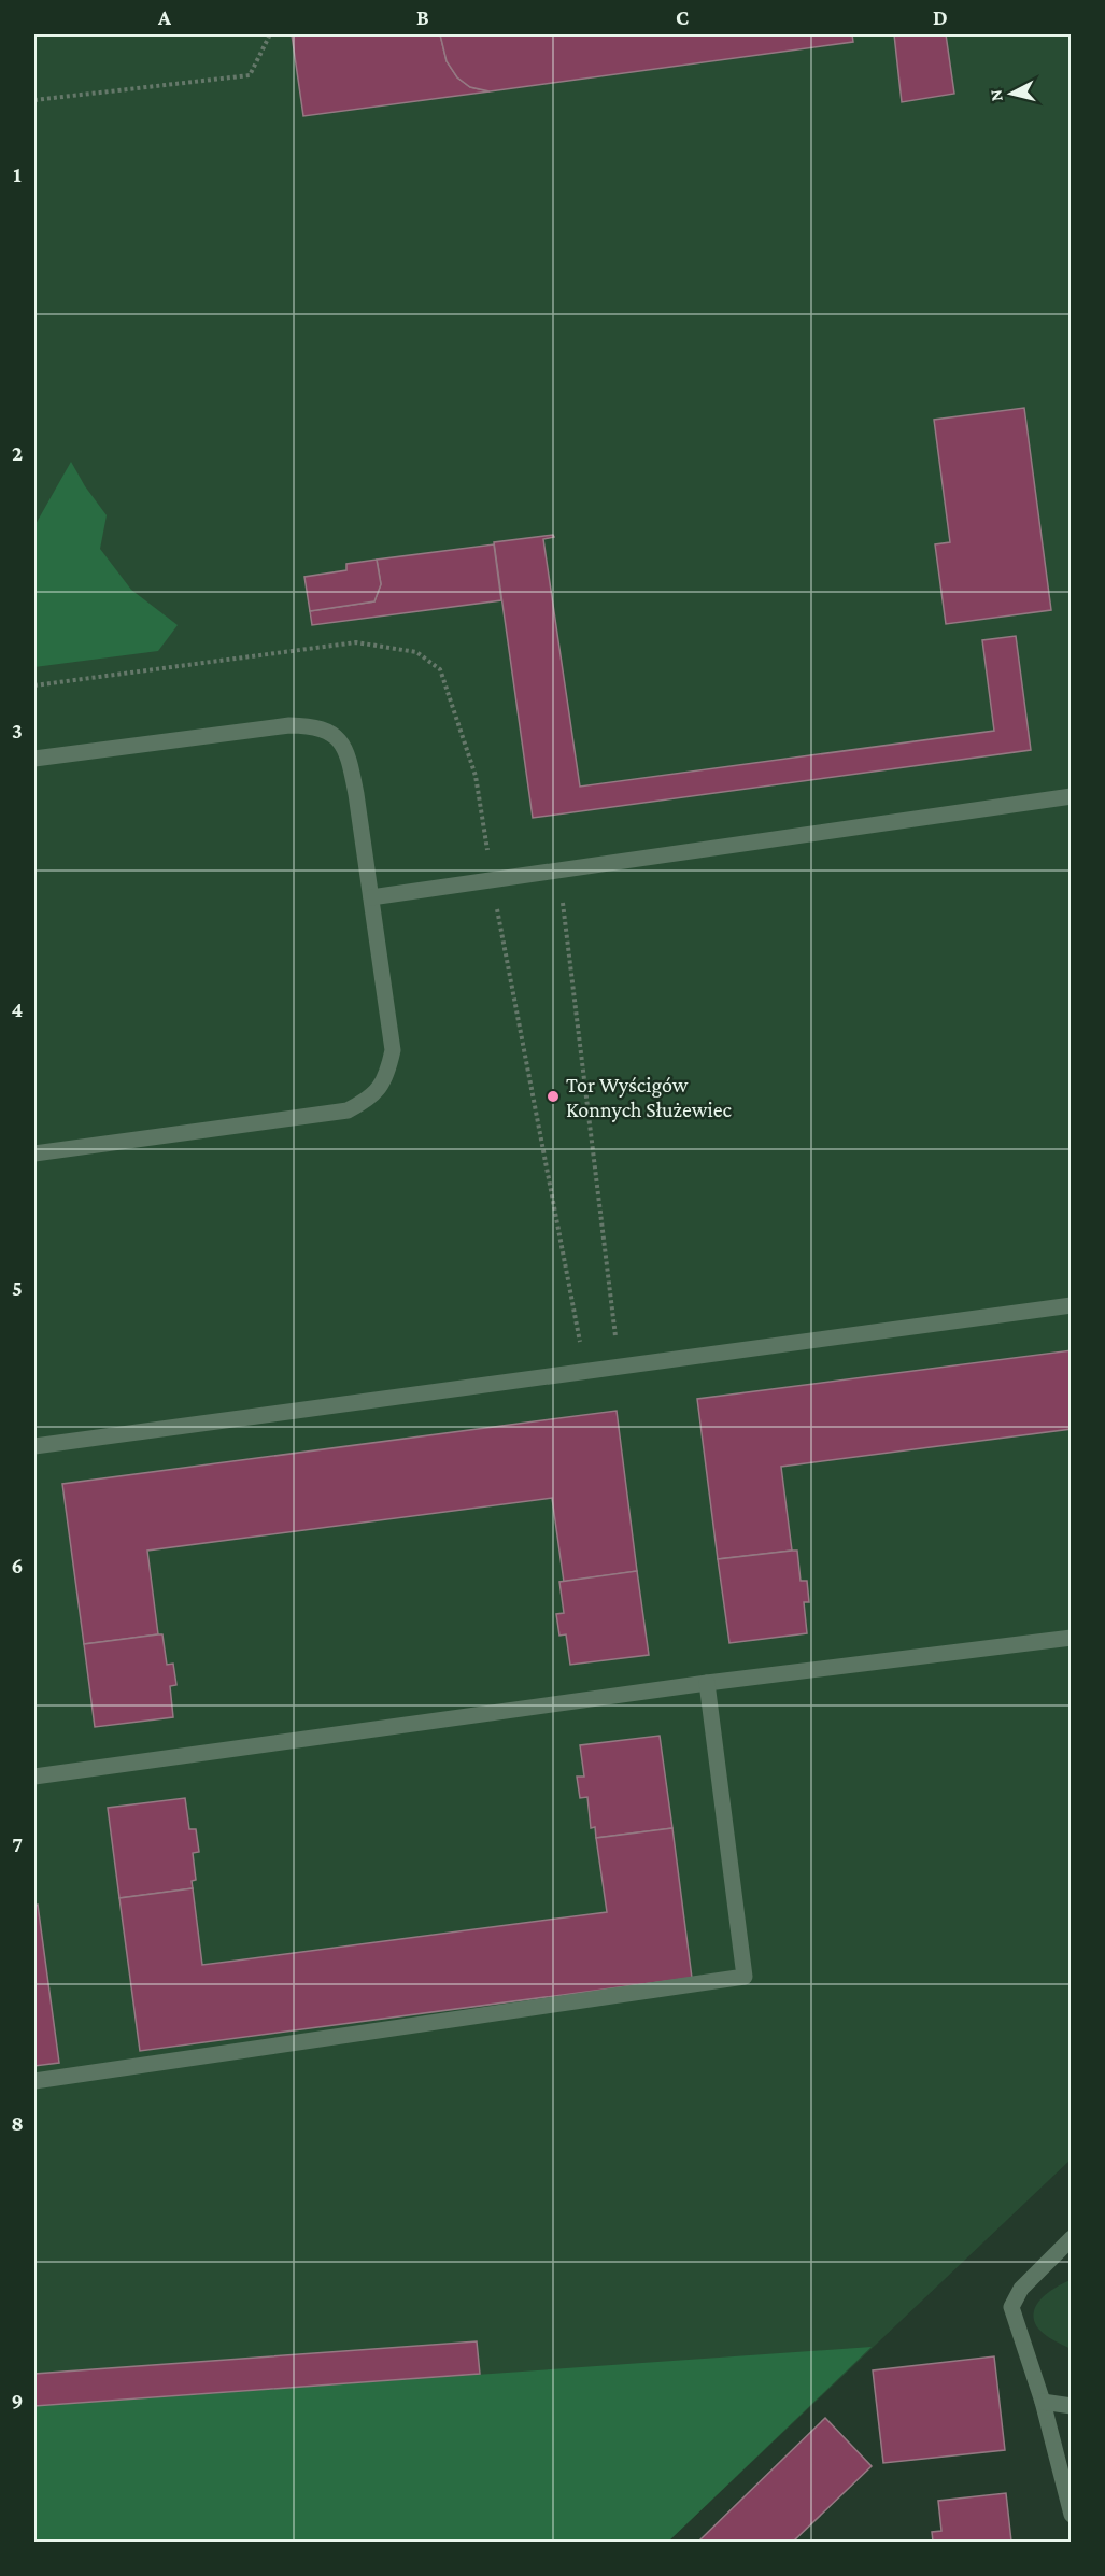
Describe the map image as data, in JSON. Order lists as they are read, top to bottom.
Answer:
{
  "places": ["Tor Wyścigów Konnych Służewiec"],
  "north": "left",
  "grid": {
    "columns": [
      "A",
      "B",
      "C",
      "D"
    ],
    "rows": [
      "1",
      "2",
      "3",
      "4",
      "5",
      "6",
      "7",
      "8",
      "9"
    ]
  }
}
